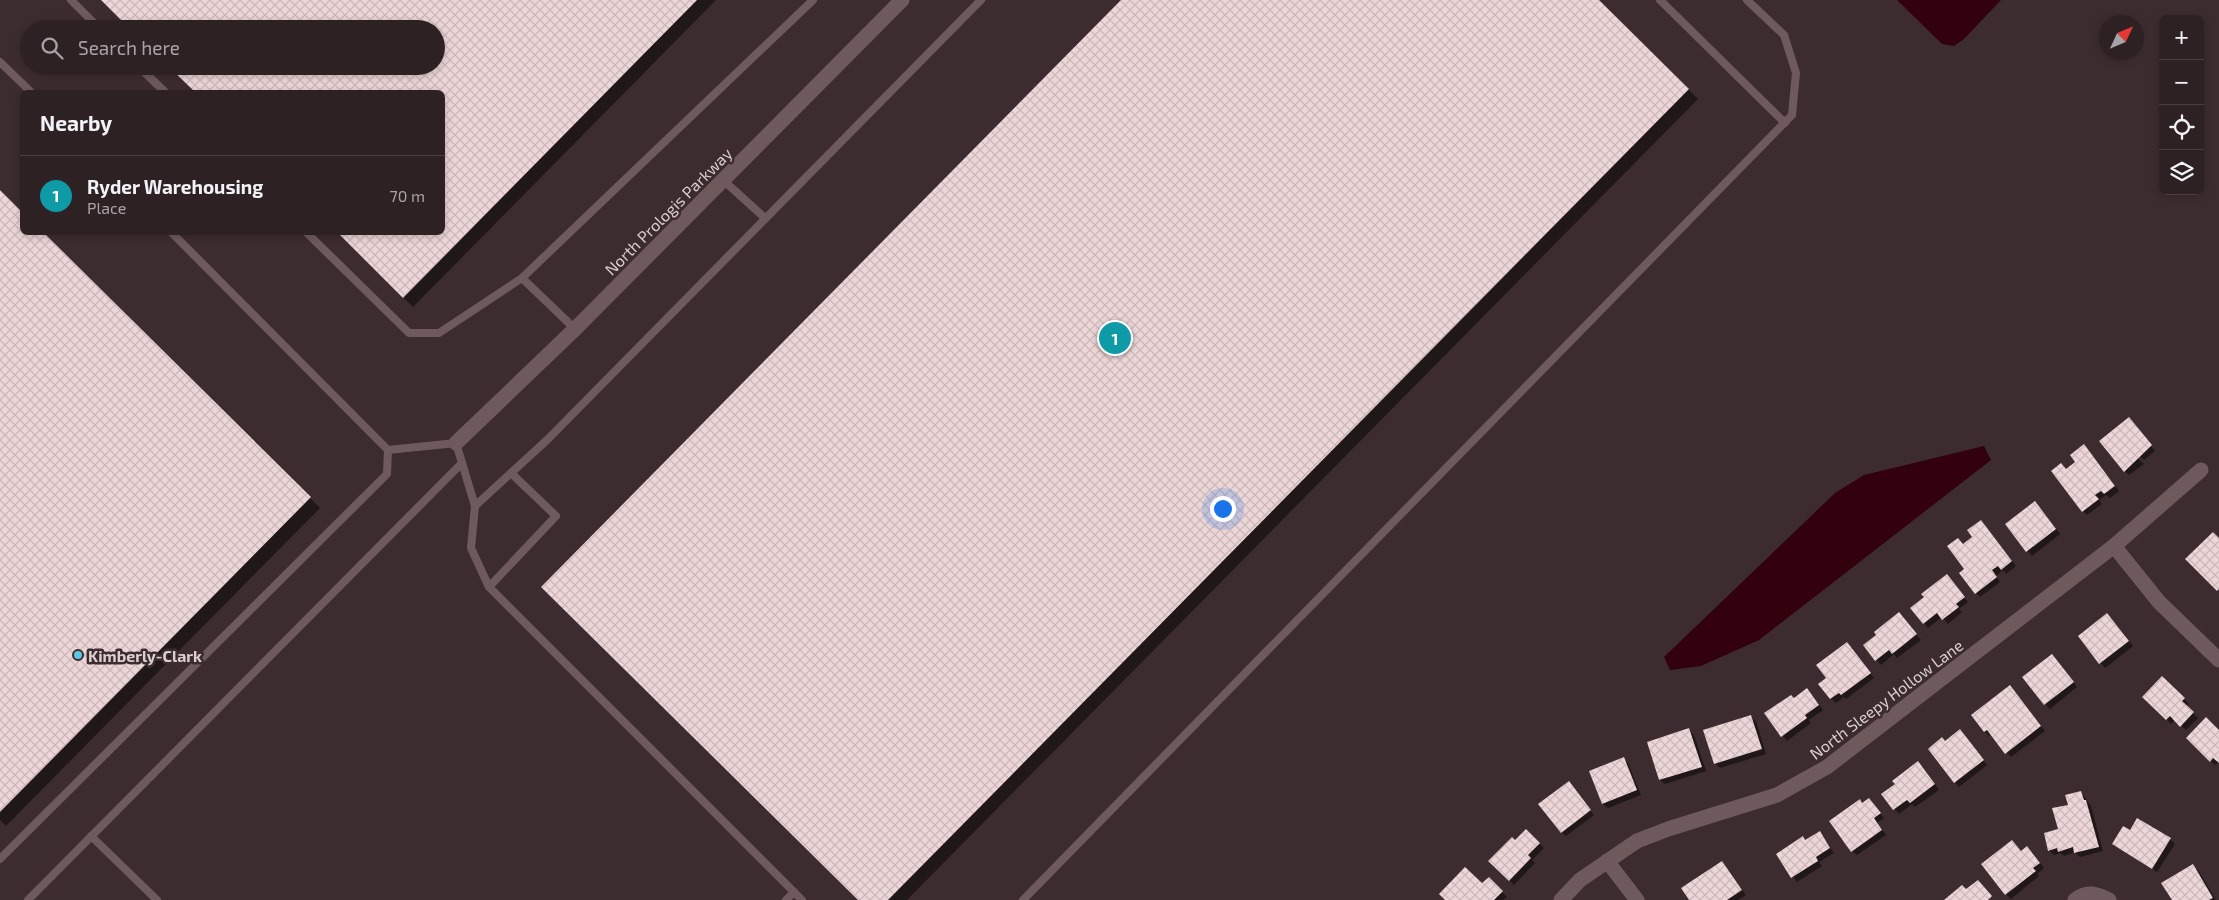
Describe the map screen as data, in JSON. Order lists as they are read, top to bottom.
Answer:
{
  "streets": {
    "street": ["North Prologis Parkway", "North Sleepy Hollow Lane"]
  },
  "places": ["Kimberly-Clark"],
  "north": "top right",
  "page": {
    "map_buttons": ["+", "−"],
    "search": "Search here",
    "heading": "Nearby",
    "list": [
      {
        "mark": "1",
        "name": "Ryder Warehousing",
        "note": "Place",
        "value": "70 m"
      }
    ],
    "pins": "1"
  }
}
